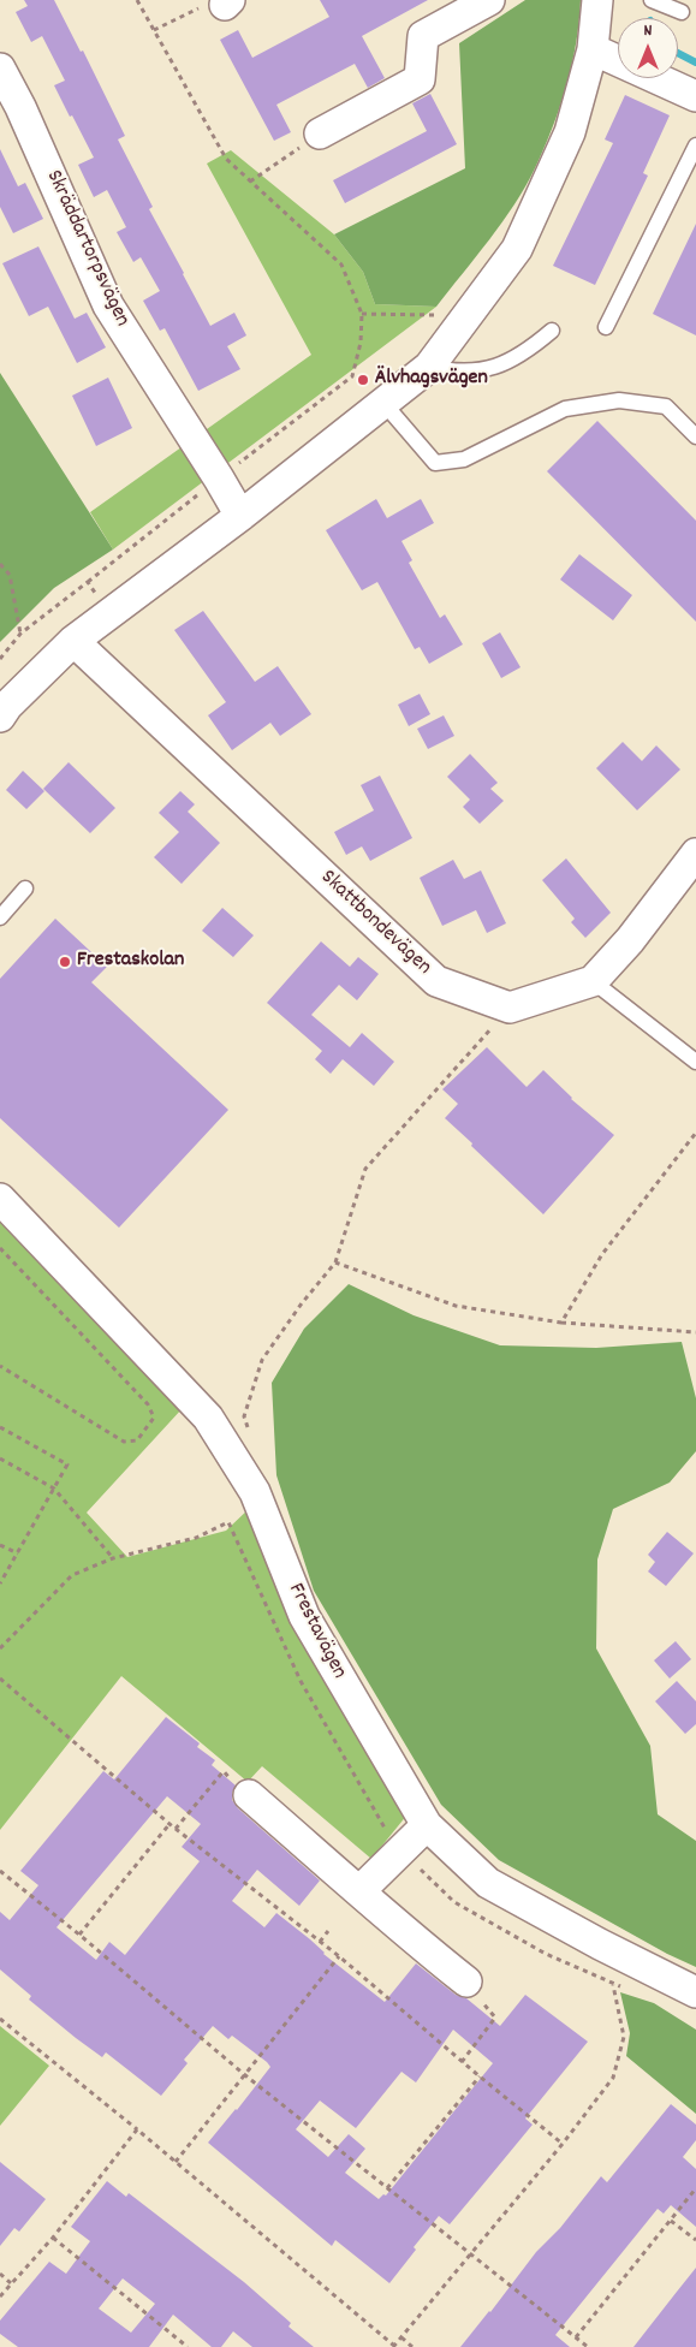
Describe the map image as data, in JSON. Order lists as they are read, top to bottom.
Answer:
{
  "streets": {
    "street": ["Skräddartorpsvägen", "Skattbondevägen", "Frestavägen"]
  },
  "places": ["Älvhagsvägen", "Frestaskolan"],
  "north": "top"
}
